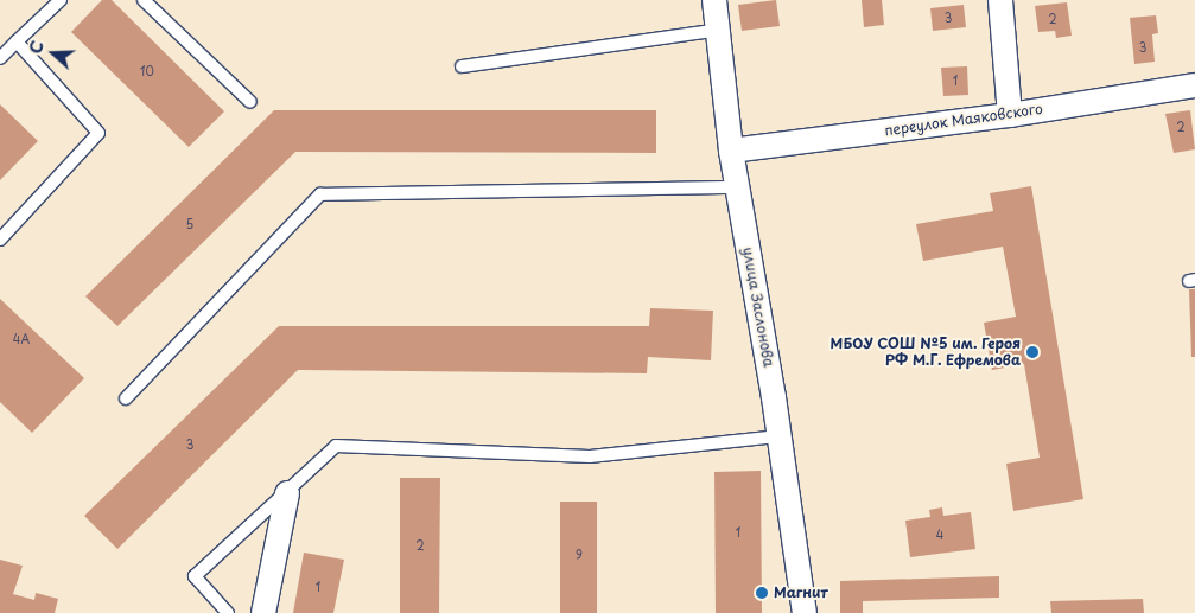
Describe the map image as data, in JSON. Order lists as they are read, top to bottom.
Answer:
{
  "streets": {
    "street": ["переулок Маяковского", "улица Заслонова"]
  },
  "crossings": [
    ["переулок Маяковского", "улица Заслонова"]
  ],
  "places": ["МБОУ СОШ №5 им. Героя РФ М.Г. Ефремова", "Магнит"],
  "house_numbers": [
    "3",
    "2",
    "3",
    "10",
    "1",
    "2",
    "5",
    "4А",
    "3",
    "1",
    "4",
    "2",
    "9",
    "1"
  ],
  "north": "left"
}
